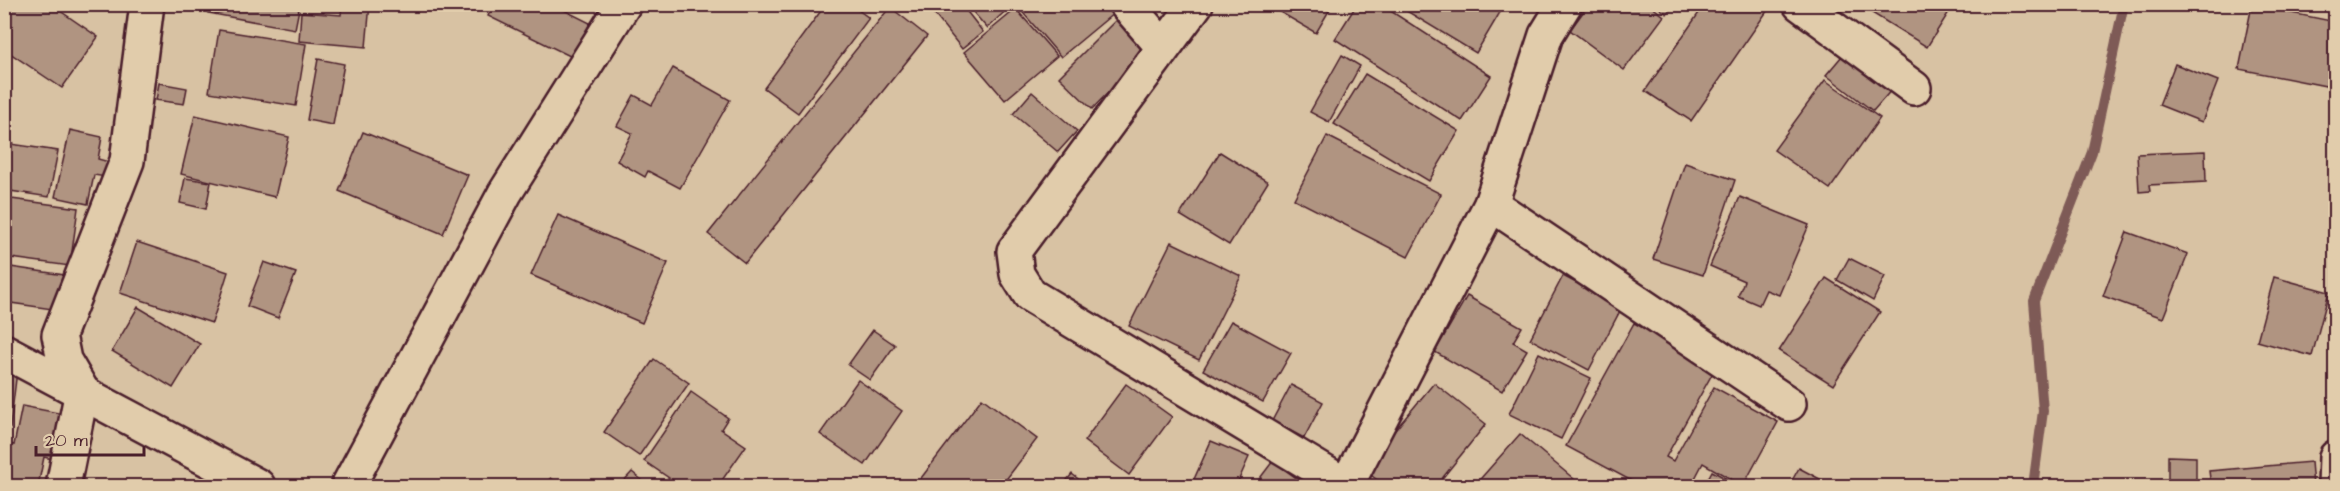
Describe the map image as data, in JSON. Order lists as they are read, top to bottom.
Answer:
{
  "scale_bar": "20 m"
}
